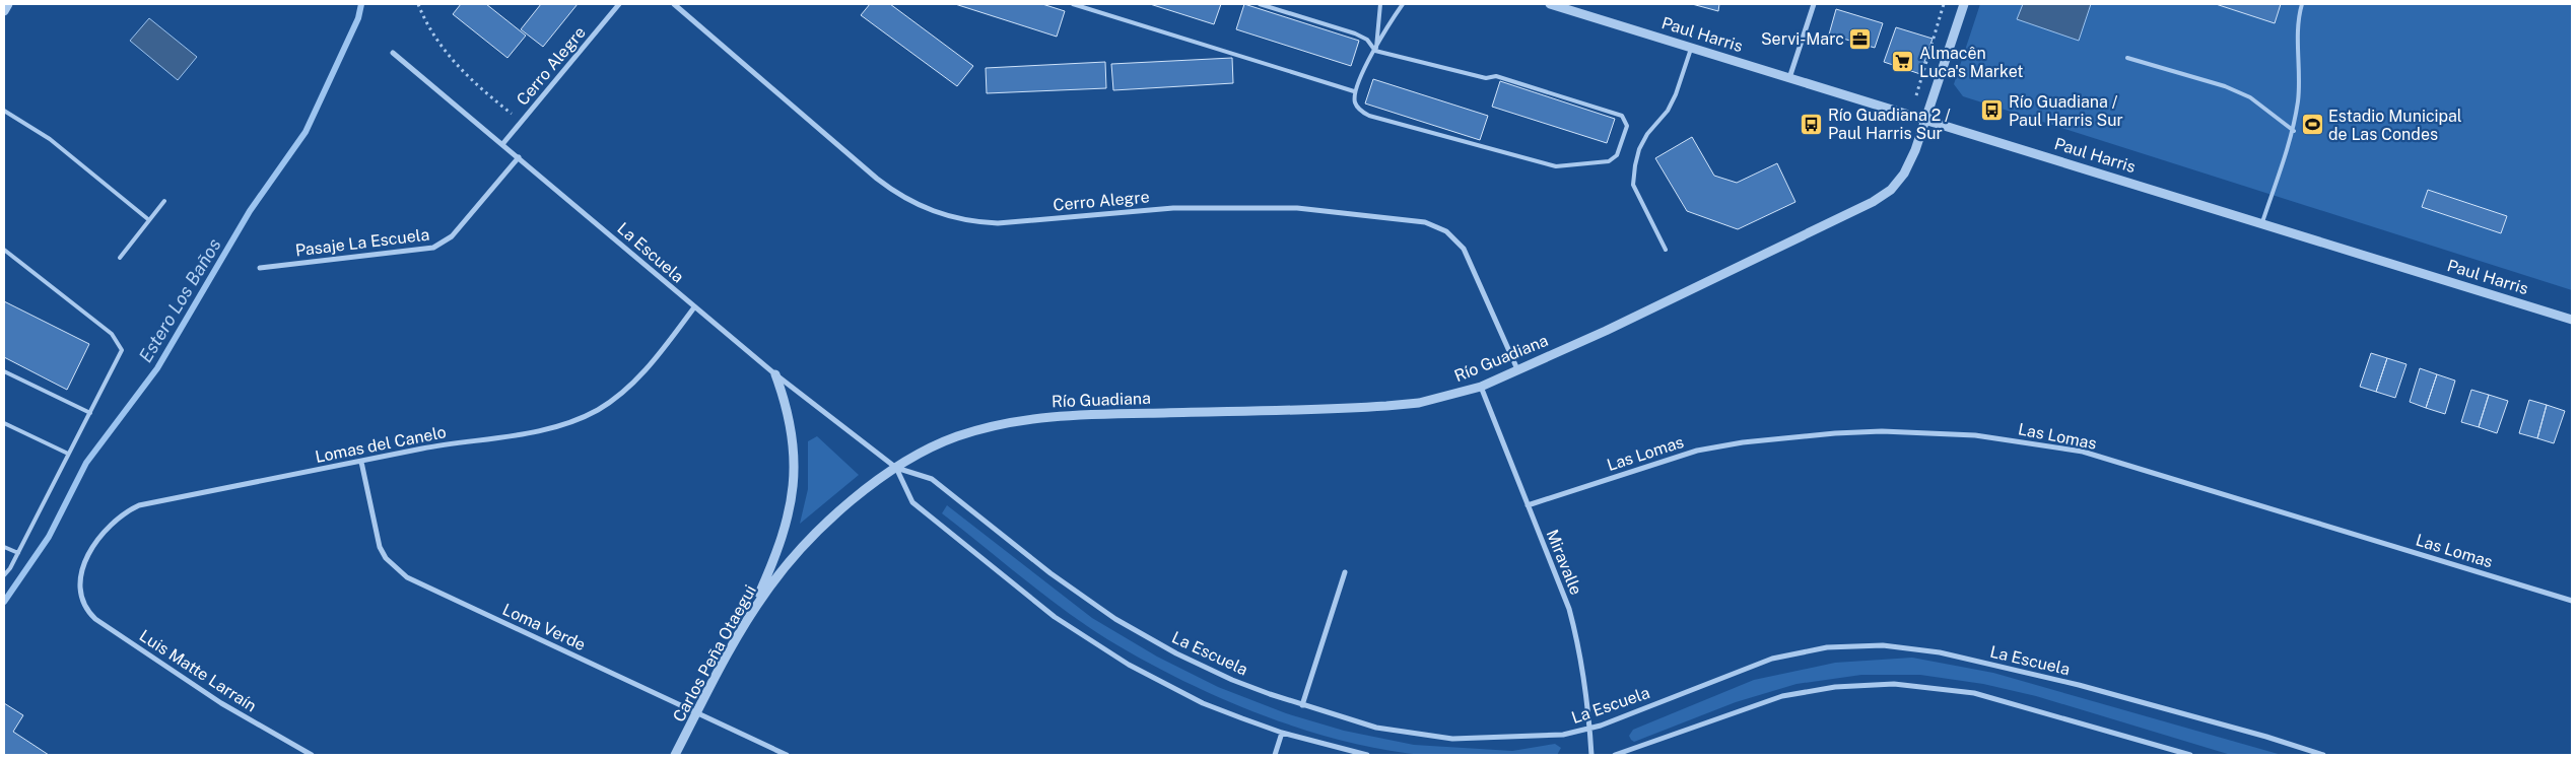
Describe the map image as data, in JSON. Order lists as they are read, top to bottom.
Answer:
{
  "streets": {
    "street": [
      "Paul Harris",
      "Cerro Alegre",
      "Pasaje La Escuela",
      "La Escuela",
      "Río Guadiana",
      "Las Lomas",
      "Lomas del Canelo",
      "Miravalle",
      "Loma Verde",
      "Carlos Peña Otaegui",
      "Luis Matte Larraín"
    ]
  },
  "crossings": [
    ["Paul Harris", "Río Guadiana"],
    ["Cerro Alegre", "La Escuela"],
    ["Cerro Alegre", "Río Guadiana"],
    ["Pasaje La Escuela", "La Escuela"],
    ["La Escuela", "Río Guadiana"],
    ["La Escuela", "Lomas del Canelo"],
    ["La Escuela", "Miravalle"],
    ["La Escuela", "Carlos Peña Otaegui"],
    ["Río Guadiana", "Miravalle"],
    ["Río Guadiana", "Carlos Peña Otaegui"],
    ["Las Lomas", "Miravalle"],
    ["Lomas del Canelo", "Loma Verde"],
    ["Lomas del Canelo", "Luis Matte Larraín"],
    ["Loma Verde", "Carlos Peña Otaegui"]
  ],
  "water": ["Estero Los Baños"],
  "places": {
    "office": ["Servi-Marc"],
    "supermarket": ["Almacên Luca's Market"],
    "bus stop": ["Río Guadiana / Paul Harris Sur", "Río Guadiana 2 / Paul Harris Sur"],
    "sports": ["Estadio Municipal de Las Condes"]
  }
}
